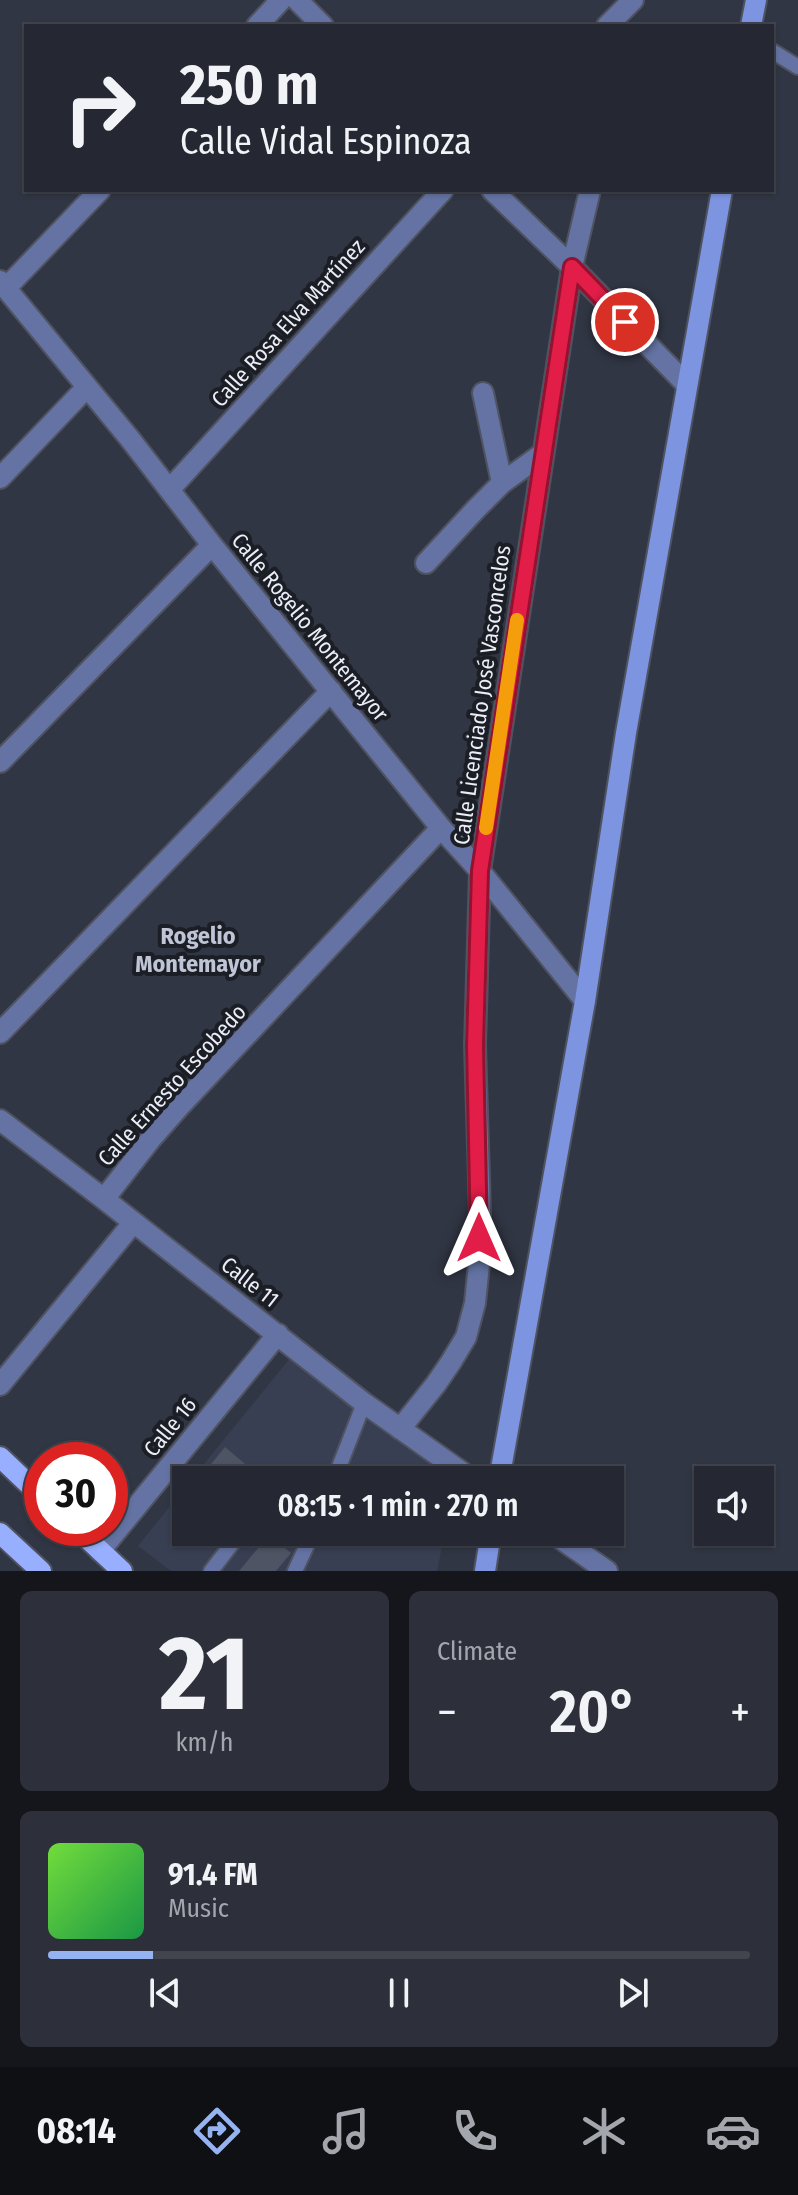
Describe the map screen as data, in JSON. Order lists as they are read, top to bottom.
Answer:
{
  "streets": {
    "street": [
      "Calle Rosa Elva Martínez",
      "Calle Rogelio Montemayor",
      "Calle Licenciado José Vasconcelos",
      "Calle Ernesto Escobedo",
      "Calle 11",
      "Calle 16"
    ]
  },
  "crossings": [
    ["Calle Rosa Elva Martínez", "Calle Rogelio Montemayor"],
    ["Calle Rogelio Montemayor", "Calle Licenciado José Vasconcelos"],
    ["Calle Rogelio Montemayor", "Calle Ernesto Escobedo"],
    ["Calle Licenciado José Vasconcelos", "Calle 11"],
    ["Calle Ernesto Escobedo", "Calle 11"],
    ["Calle 11", "Calle 16"]
  ],
  "districts": ["Rogelio Montemayor"],
  "page": {
    "turn": ["250 m", "Calle Vidal Espinoza"],
    "limit": "30",
    "trip": "08:15 · 1 min · 270 m",
    "tile": [
      ["21", "km/h"],
      "Climate"
    ],
    "heat": ["−", "20°", "+"],
    "song": ["91.4 FM", "Music"],
    "tabs": "08:14"
  }
}
